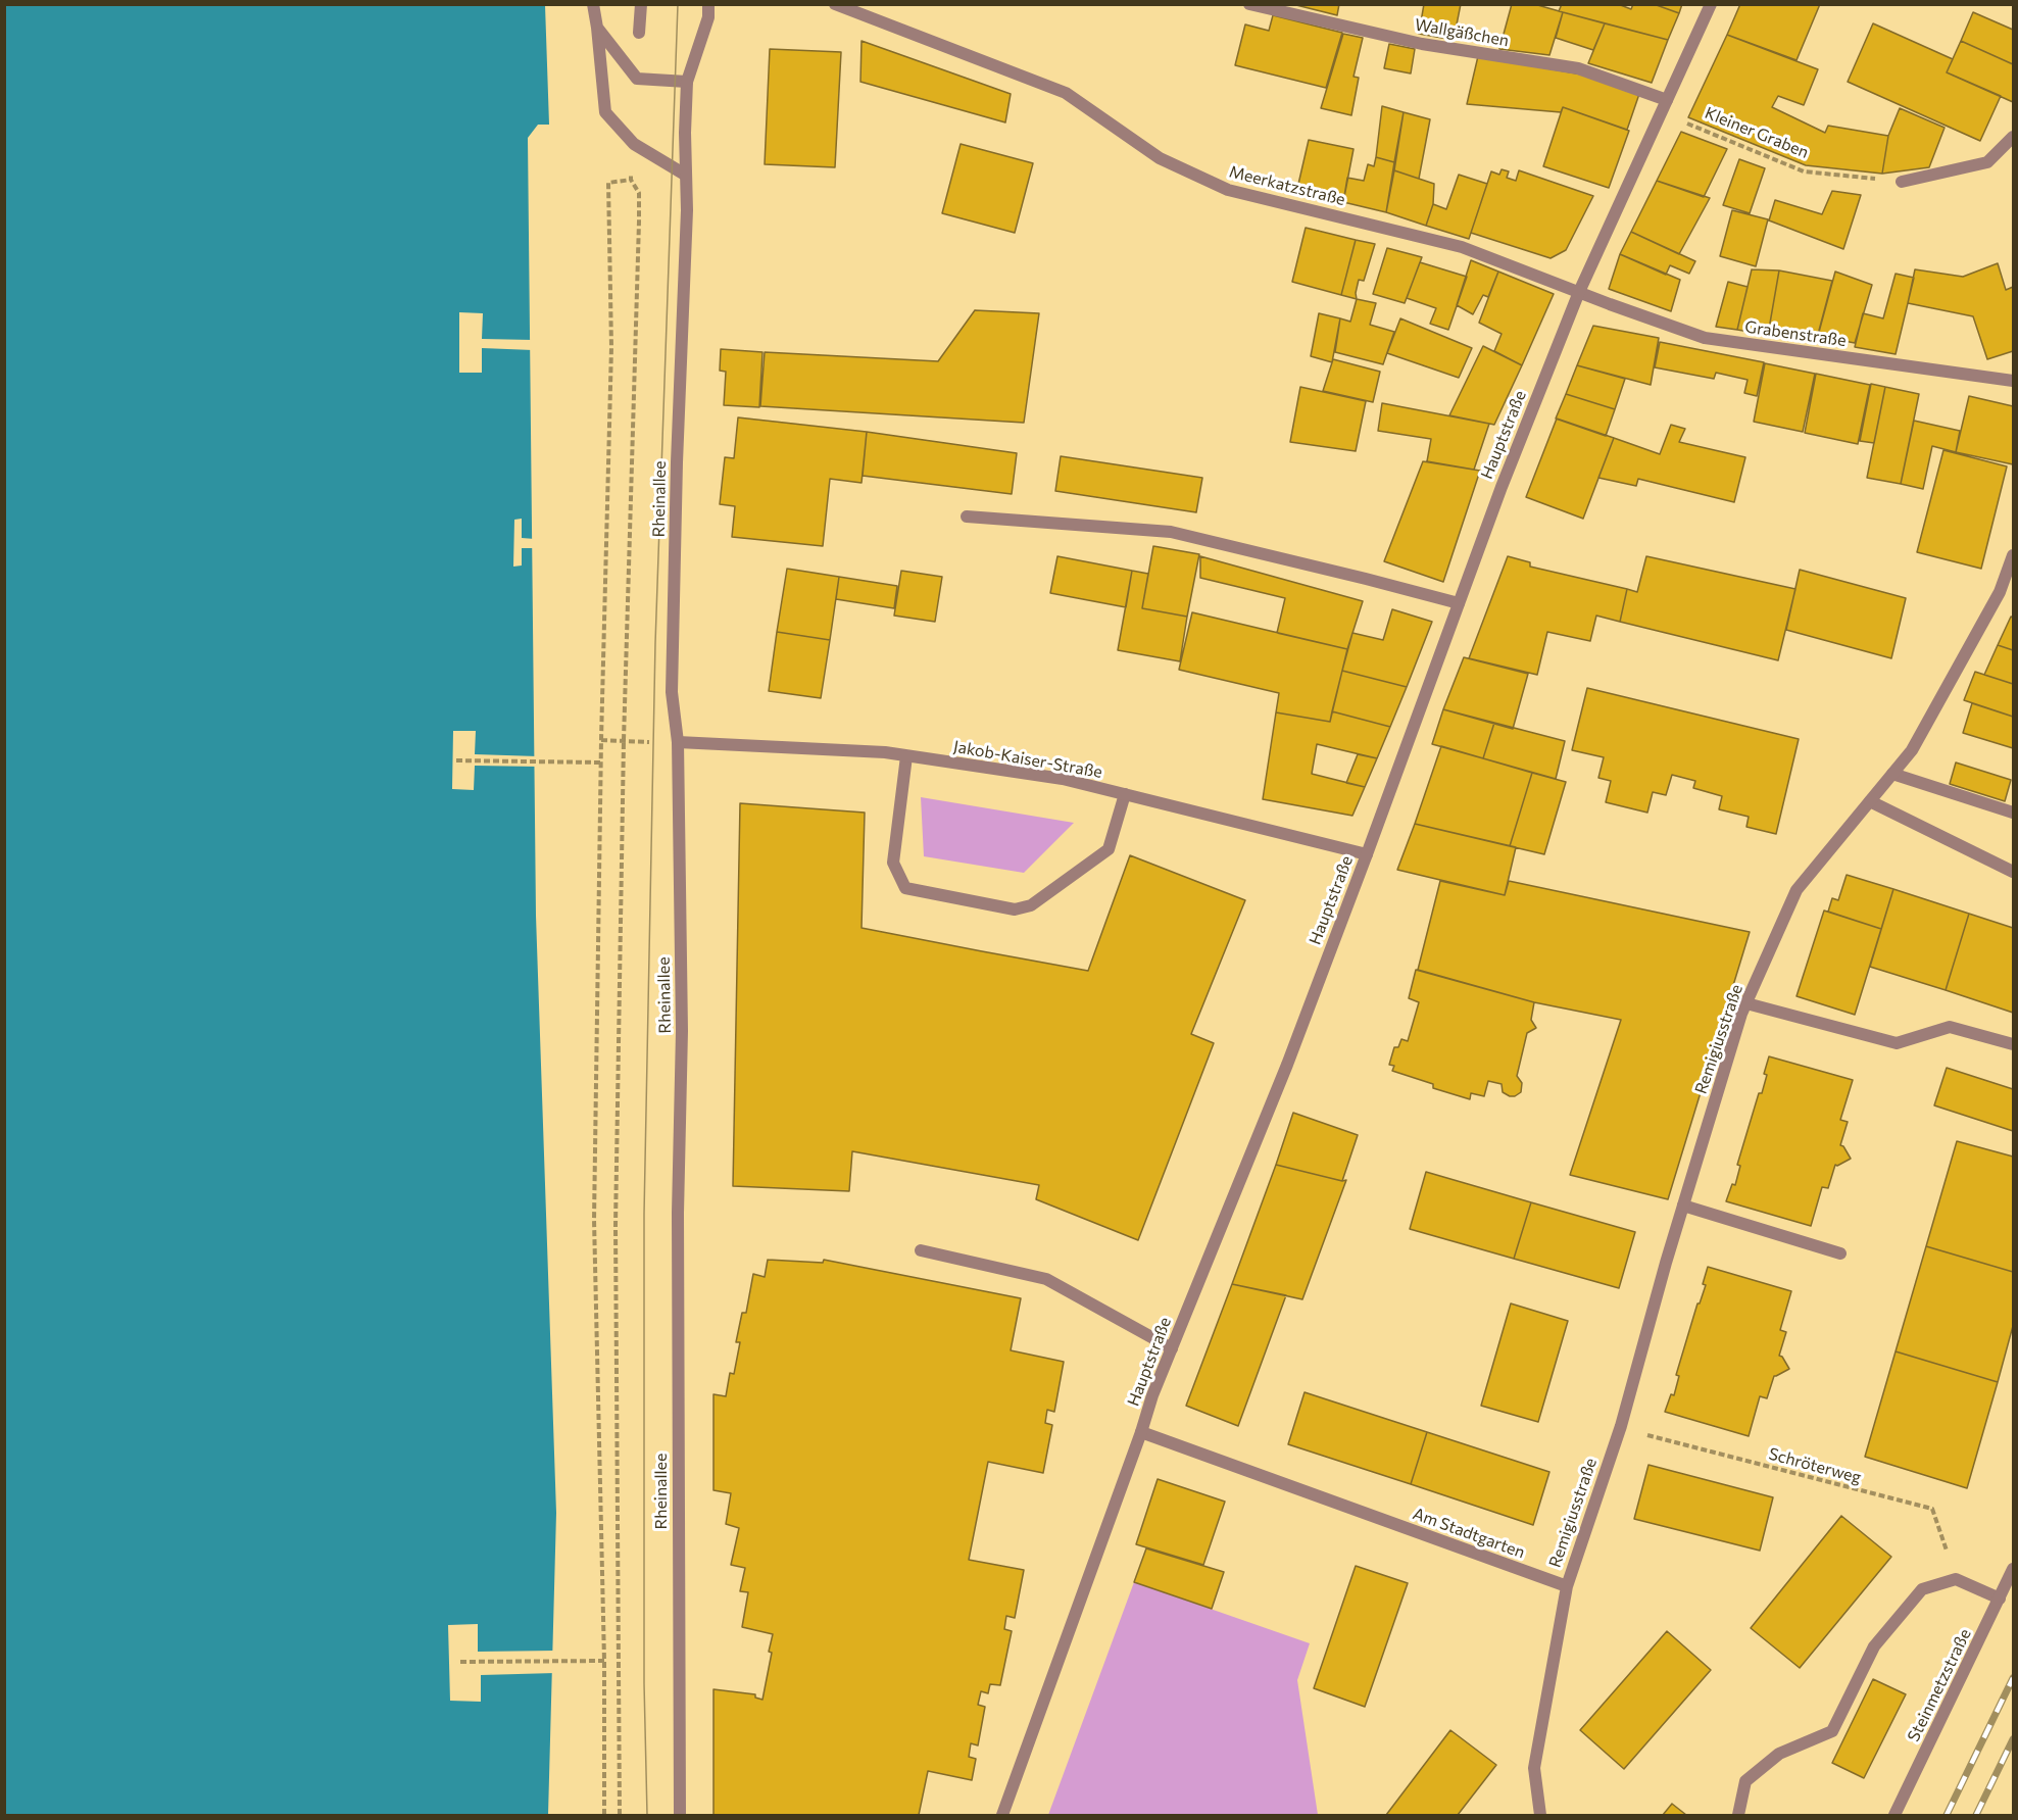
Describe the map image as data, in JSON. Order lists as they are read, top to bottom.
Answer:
{
  "streets": {
    "street": [
      "Wallgäßchen",
      "Meerkatzstraße",
      "Grabenstraße",
      "Hauptstraße",
      "Rheinallee",
      "Jakob-Kaiser-Straße",
      "Remigiusstraße",
      "Am Stadtgarten",
      "Steinmetzstraße"
    ],
    "path": ["Kleiner Graben", "Schröterweg"]
  },
  "crossings": [
    ["Wallgäßchen", "Kleiner Graben"],
    ["Wallgäßchen", "Hauptstraße"],
    ["Kleiner Graben", "Hauptstraße"],
    ["Meerkatzstraße", "Grabenstraße"],
    ["Meerkatzstraße", "Hauptstraße"],
    ["Grabenstraße", "Hauptstraße"],
    ["Hauptstraße", "Jakob-Kaiser-Straße"],
    ["Hauptstraße", "Am Stadtgarten"],
    ["Rheinallee", "Jakob-Kaiser-Straße"],
    ["Remigiusstraße", "Schröterweg"],
    ["Remigiusstraße", "Am Stadtgarten"]
  ]
}
